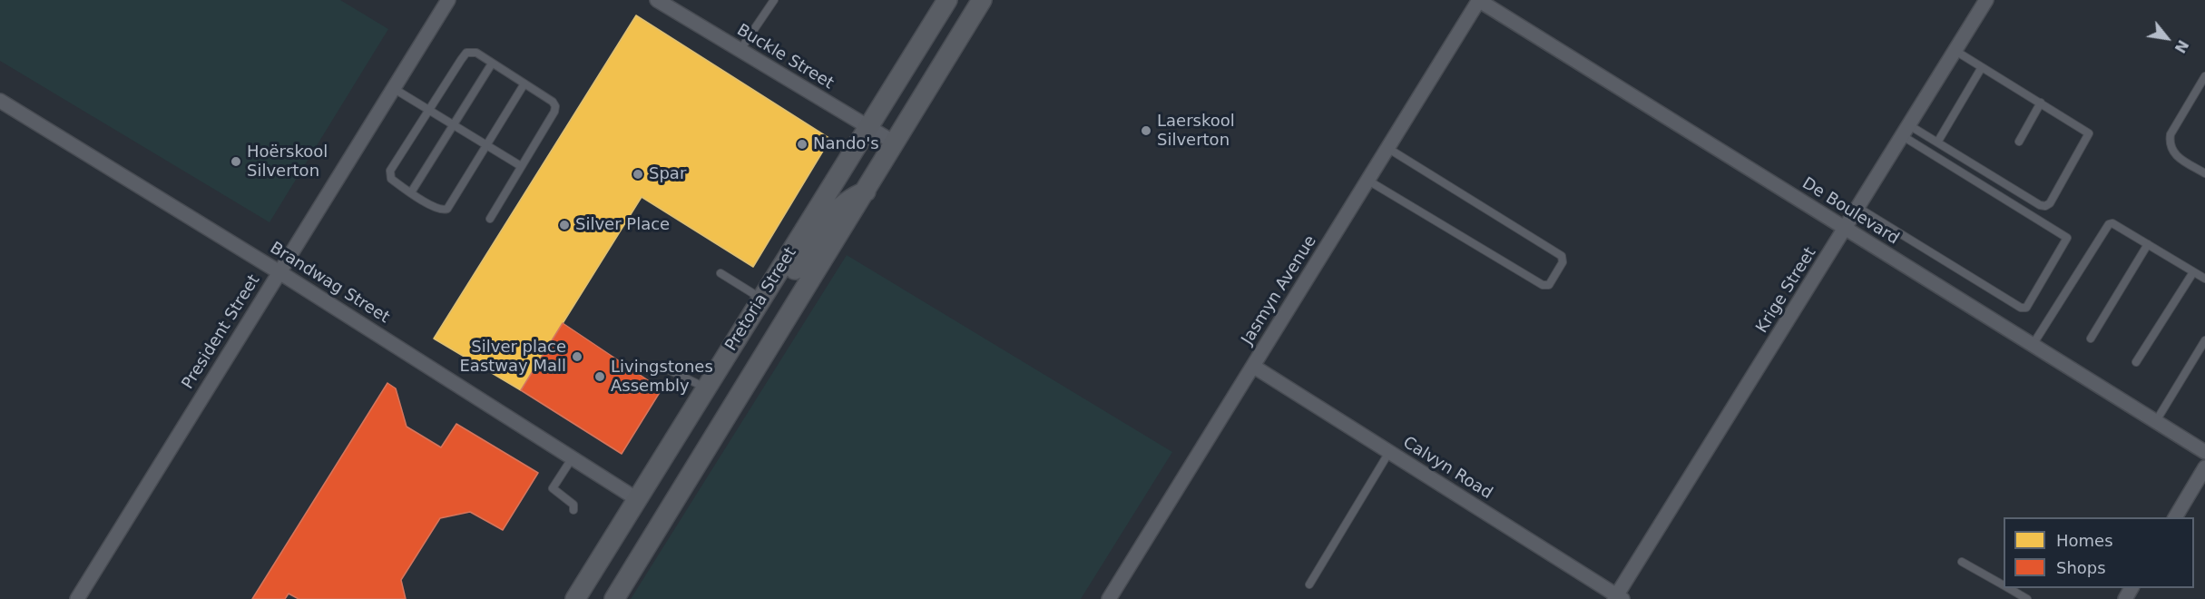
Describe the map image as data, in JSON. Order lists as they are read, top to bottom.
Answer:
{
  "streets": {
    "main road": ["Pretoria Street"],
    "street": [
      "Buckle Street",
      "De Boulevard",
      "Brandwag Street",
      "Jasmyn Avenue",
      "Krige Street",
      "President Street",
      "Calvyn Road"
    ]
  },
  "crossings": [
    ["Buckle Street", "Pretoria Street"],
    ["De Boulevard", "Jasmyn Avenue"],
    ["De Boulevard", "Krige Street"],
    ["Brandwag Street", "Pretoria Street"],
    ["Brandwag Street", "President Street"],
    ["Jasmyn Avenue", "Calvyn Road"],
    ["Krige Street", "Calvyn Road"]
  ],
  "places": [
    "Laerskool Silverton",
    "Nando's",
    "Hoërskool Silverton",
    "Spar",
    "Silver Place",
    "Silver place Eastway Mall",
    "Livingstones Assembly"
  ],
  "legend": ["Homes", "Shops"],
  "north": "bottom right"
}
